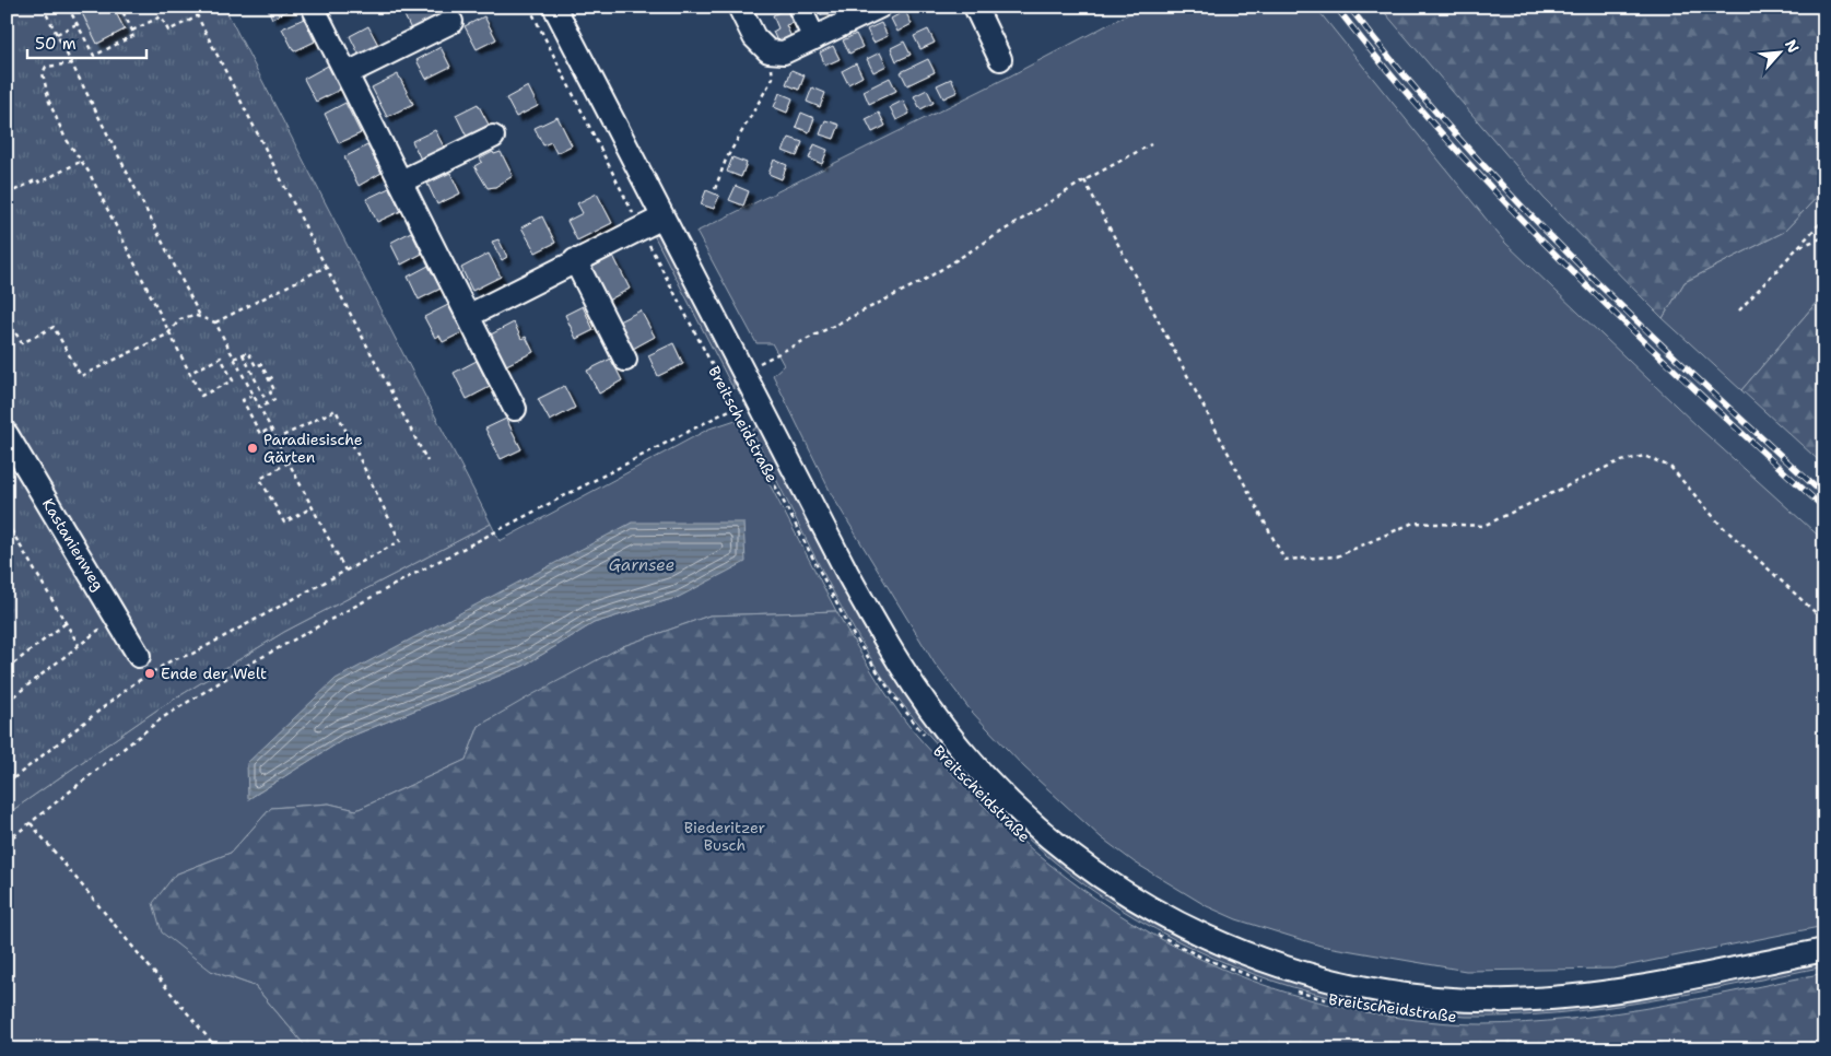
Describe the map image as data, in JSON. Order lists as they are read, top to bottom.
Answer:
{
  "streets": {
    "street": ["Breitscheidstraße", "Kastanienweg"]
  },
  "water": ["Garnsee"],
  "parks": ["Biederitzer Busch"],
  "places": ["Paradiesische Gärten", "Ende der Welt"],
  "scale_bar": "50 m",
  "north": "top right"
}
